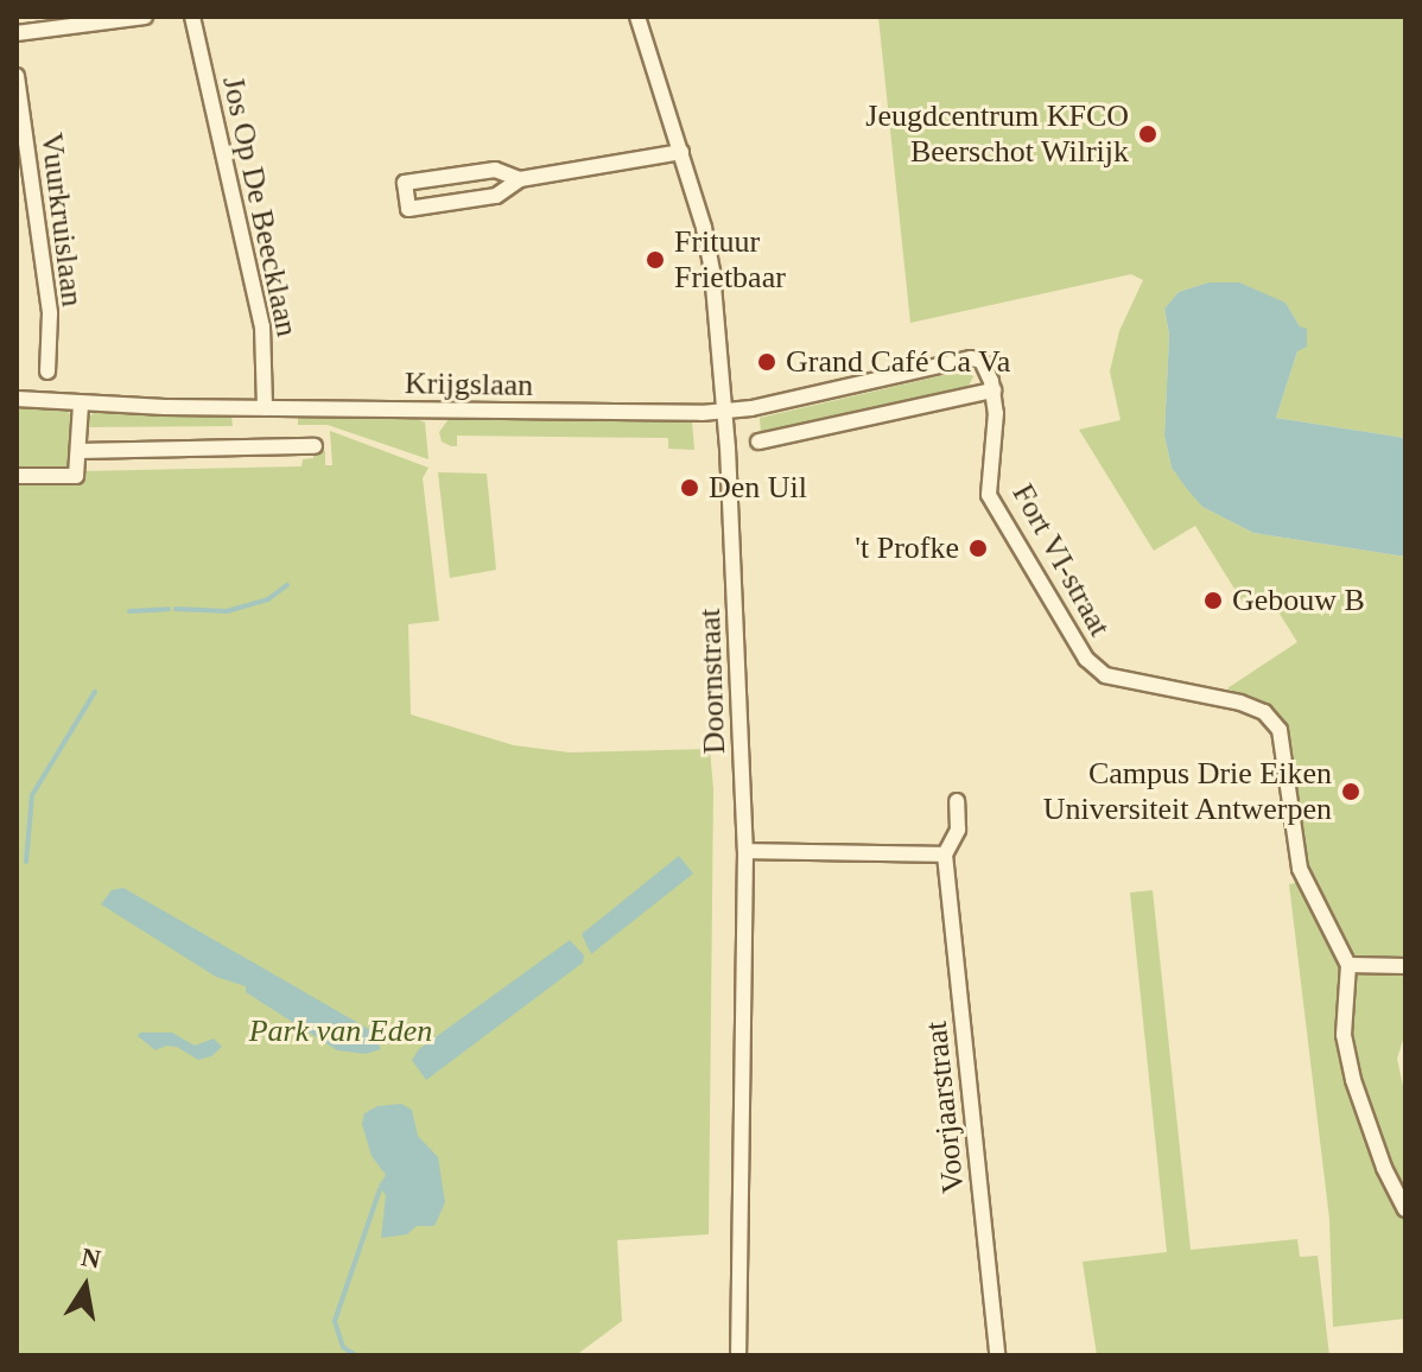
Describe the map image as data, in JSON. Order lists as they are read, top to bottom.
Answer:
{
  "streets": {
    "street": [
      "Jos Op De Beecklaan",
      "Vuurkruislaan",
      "Krijgslaan",
      "Fort VI-straat",
      "Doornstraat",
      "Voorjaarstraat"
    ]
  },
  "crossings": [
    ["Jos Op De Beecklaan", "Krijgslaan"],
    ["Krijgslaan", "Fort VI-straat"],
    ["Krijgslaan", "Doornstraat"]
  ],
  "parks": ["Park van Eden"],
  "places": [
    "Jeugdcentrum KFCO Beerschot Wilrijk",
    "Frituur Frietbaar",
    "Grand Café Ca Va",
    "Den Uil",
    "'t Profke",
    "Gebouw B",
    "Campus Drie Eiken Universiteit Antwerpen"
  ],
  "north": "top"
}
